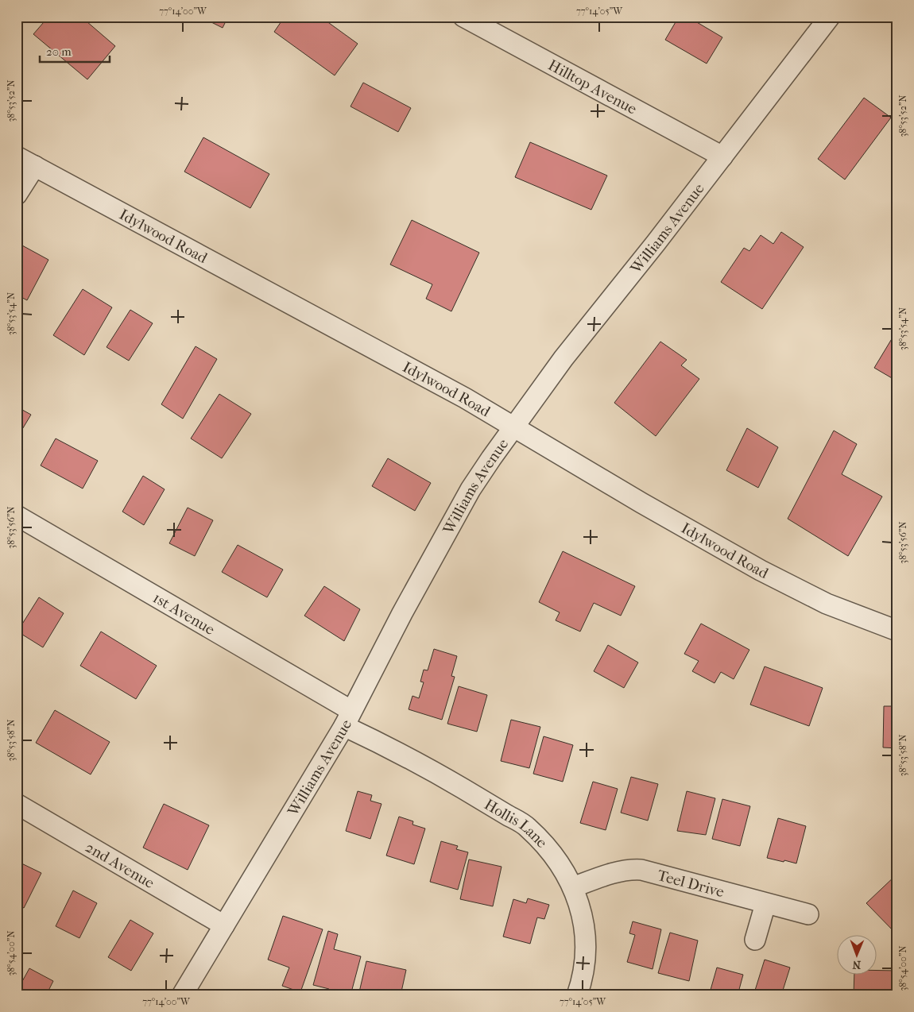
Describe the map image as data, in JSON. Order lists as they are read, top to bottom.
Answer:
{
  "streets": {
    "street": [
      "Hilltop Avenue",
      "Williams Avenue",
      "Idylwood Road",
      "1st Avenue",
      "Hollis Lane",
      "2nd Avenue",
      "Teel Drive"
    ]
  },
  "crossings": [
    ["Hilltop Avenue", "Williams Avenue"],
    ["Williams Avenue", "Idylwood Road"],
    ["Williams Avenue", "1st Avenue"],
    ["Williams Avenue", "Hollis Lane"],
    ["Williams Avenue", "2nd Avenue"],
    ["1st Avenue", "Hollis Lane"],
    ["Hollis Lane", "Teel Drive"]
  ],
  "scale_bar": "20 m",
  "north": "bottom",
  "coordinates": [
    "77°14'00\"W",
    "77°14'05\"W",
    "38°53'52\"N",
    "38°53'54\"N",
    "38°53'56\"N",
    "38°53'58\"N",
    "38°54'00\"N"
  ]
}
